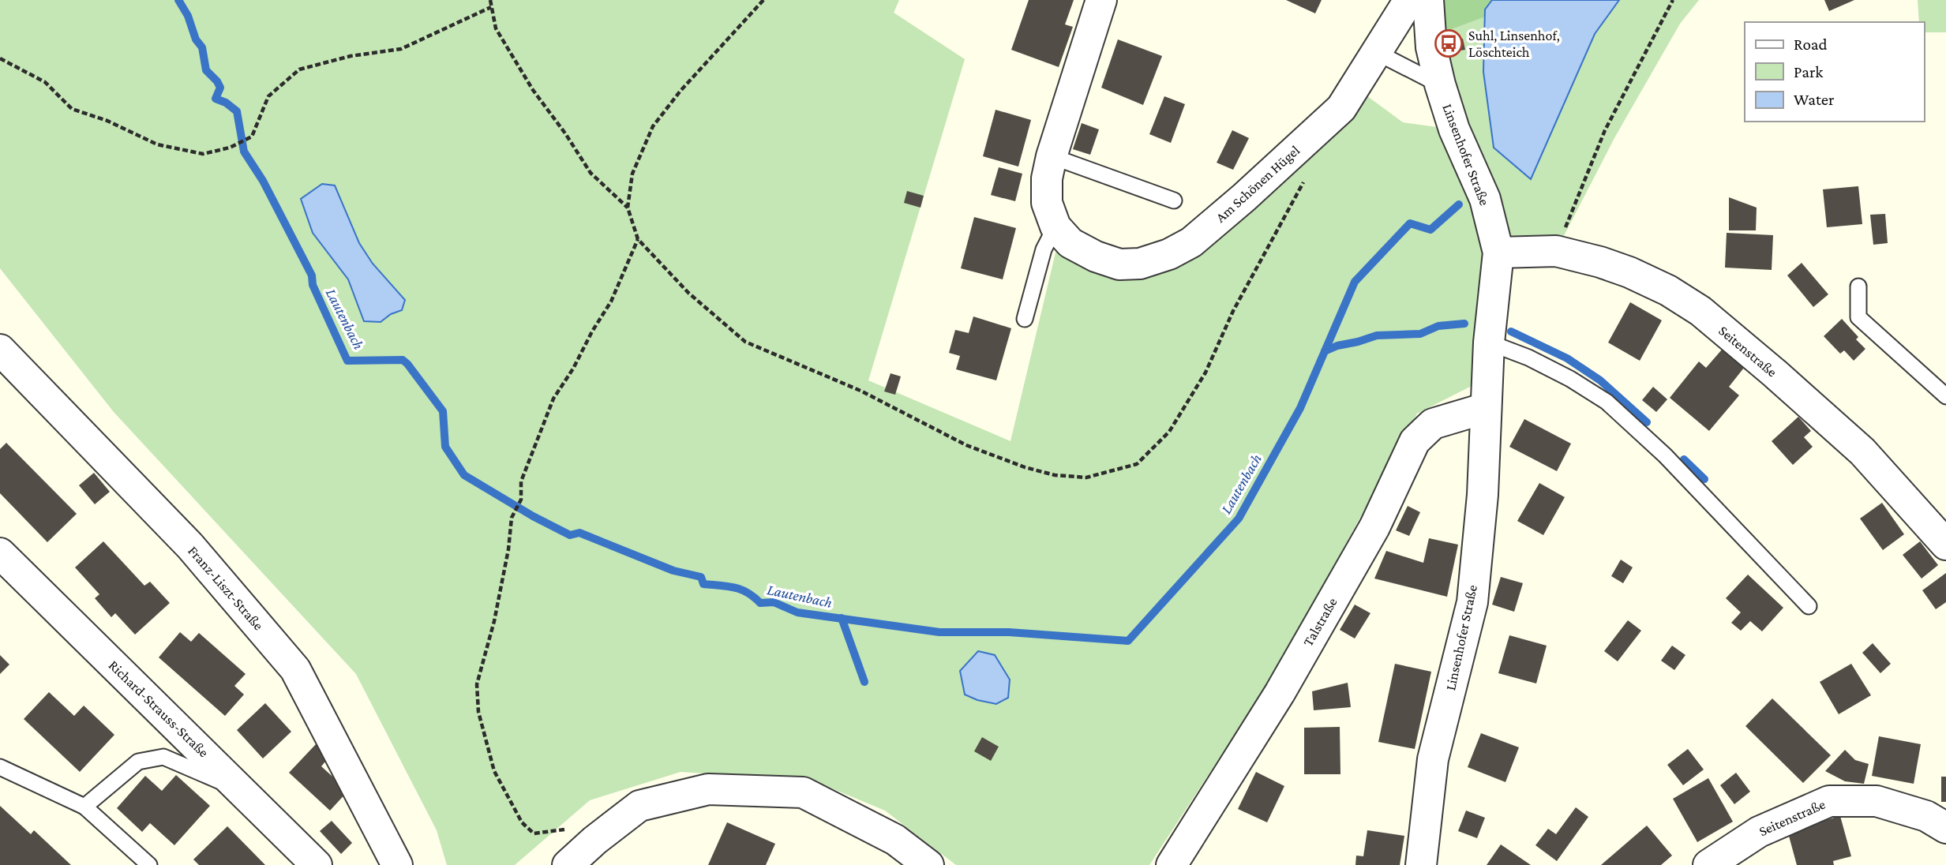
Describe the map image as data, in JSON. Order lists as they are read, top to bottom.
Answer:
{
  "streets": {
    "street": [
      "Linsenhofer Straße",
      "Am Schönen Hügel",
      "Seitenstraße",
      "Franz-Liszt-Straße",
      "Talstraße",
      "Richard-Strauss-Straße"
    ]
  },
  "crossings": [
    ["Linsenhofer Straße", "Seitenstraße"],
    ["Linsenhofer Straße", "Talstraße"]
  ],
  "water": ["Lautenbach"],
  "places": {
    "bus stop": ["Suhl, Linsenhof, Löschteich"]
  },
  "legend": ["Road", "Park", "Water"]
}
